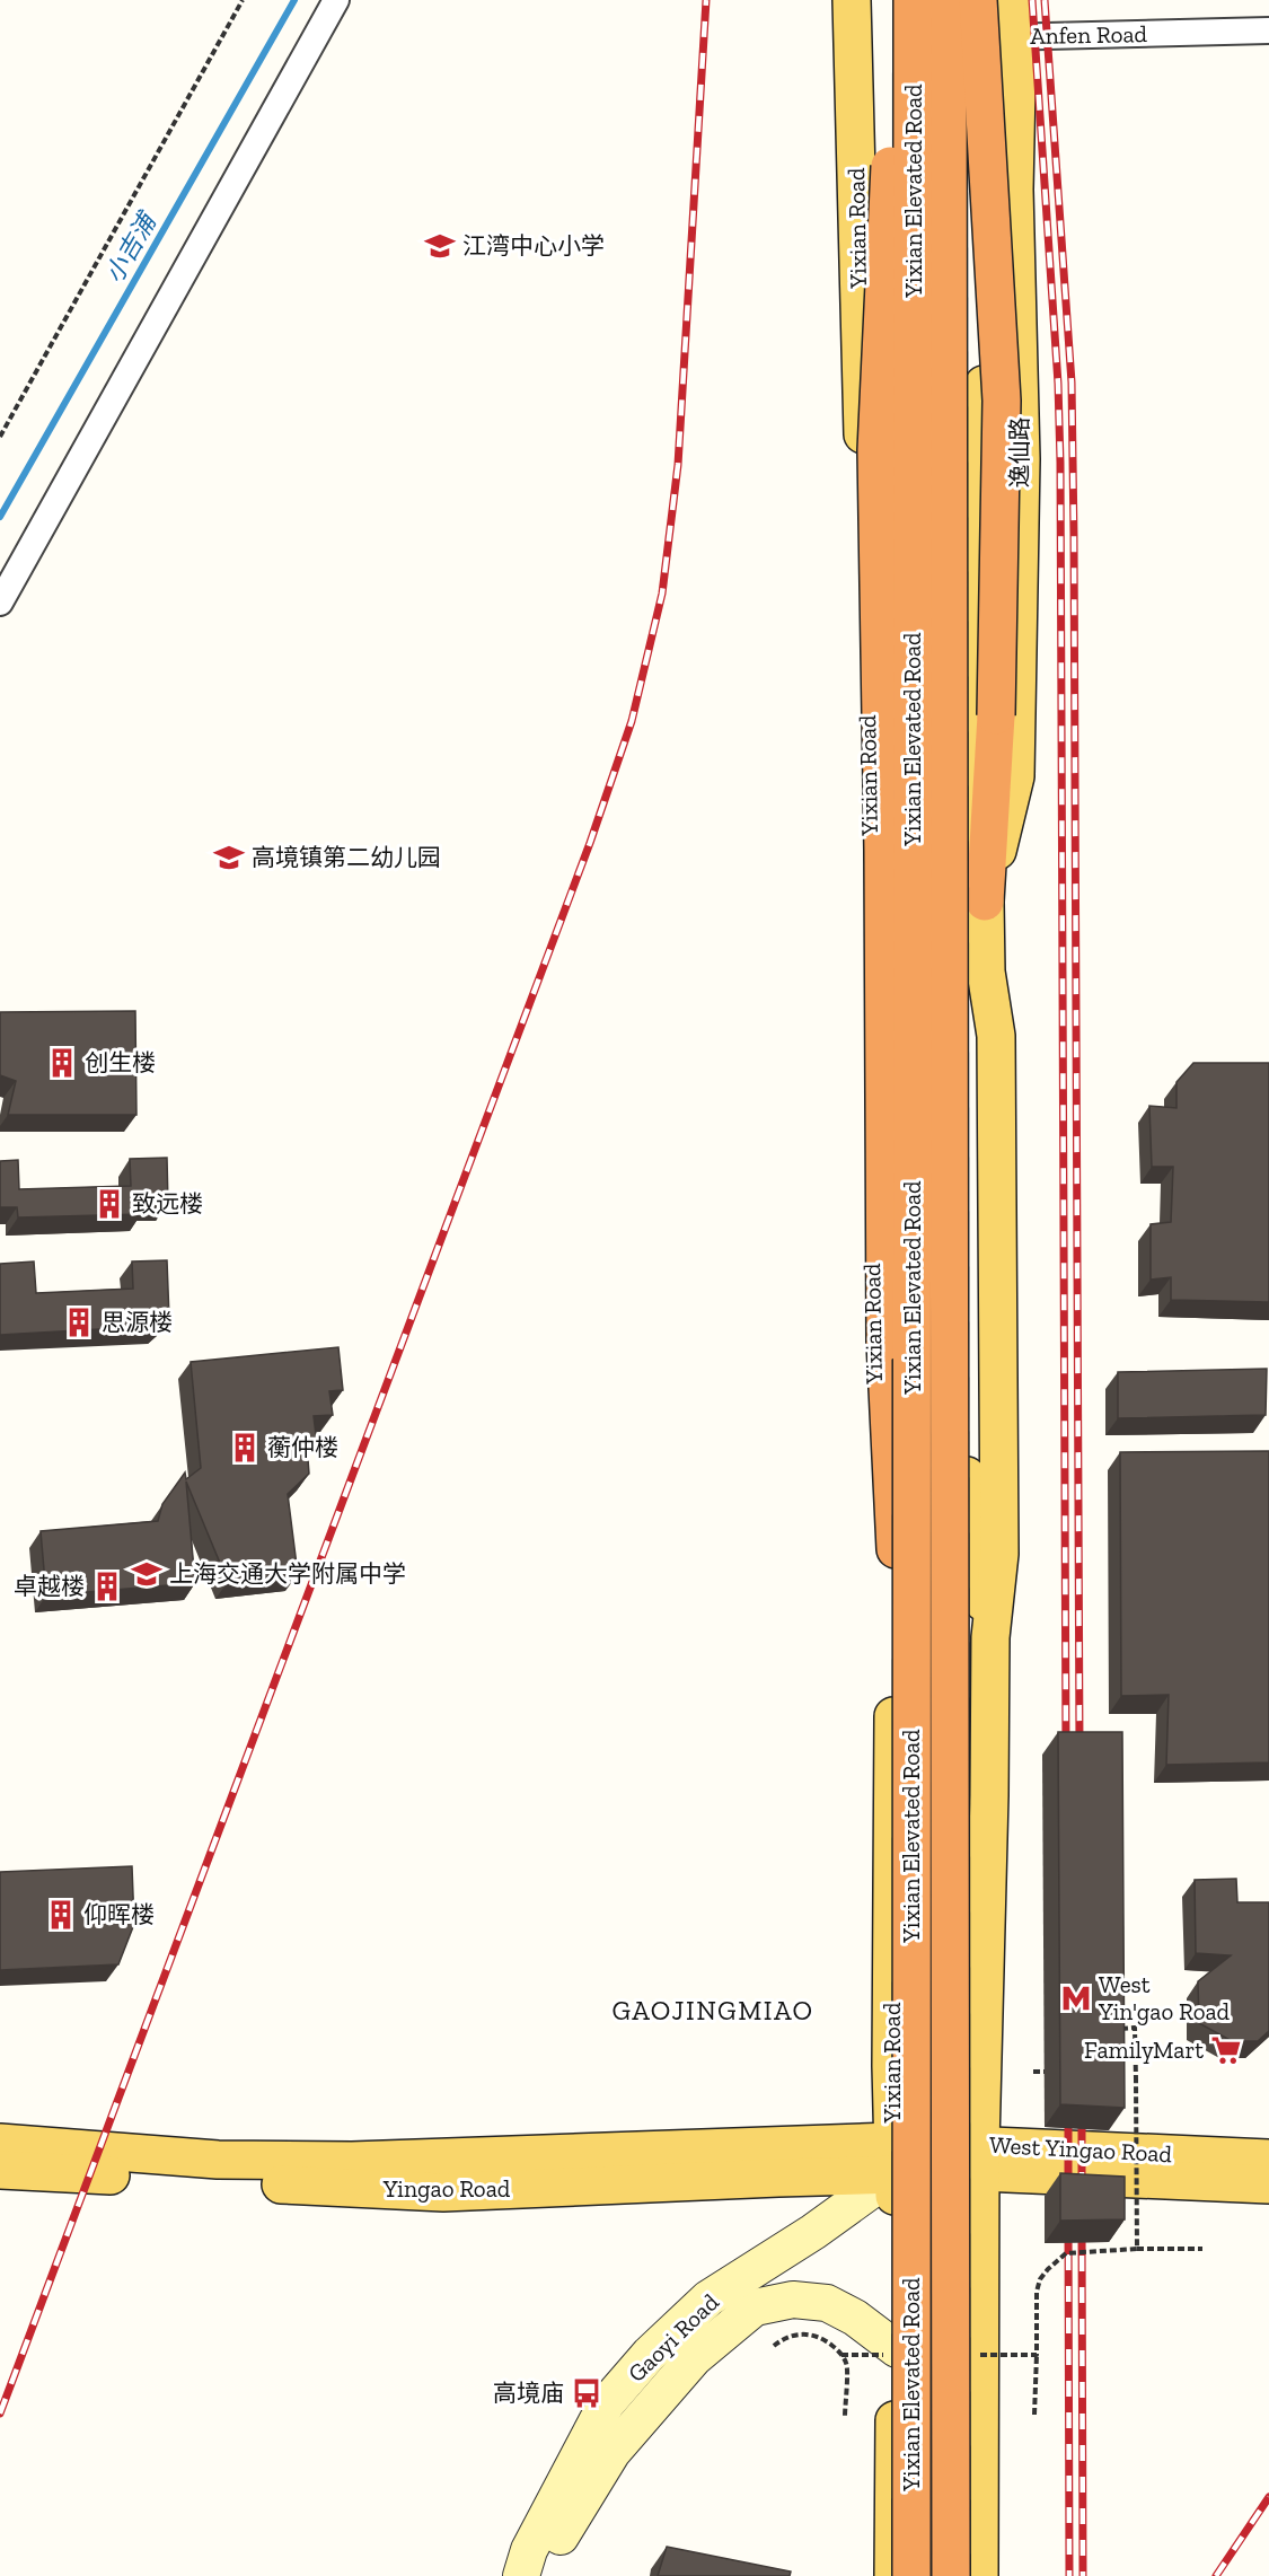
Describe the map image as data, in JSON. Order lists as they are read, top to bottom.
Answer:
{
  "streets": {
    "highway": ["Yixian Elevated Road"],
    "main road": ["Yixian Road", "West Yingao Road", "Yingao Road"],
    "street": ["Anfen Road", "Gaoyi Road"]
  },
  "crossings": [
    ["Yixian Elevated Road", "Yixian Road"],
    ["Yixian Road", "West Yingao Road"],
    ["Yixian Road", "Yingao Road"],
    ["Yixian Road", "Gaoyi Road"],
    ["West Yingao Road", "Yingao Road"],
    ["West Yingao Road", "Gaoyi Road"],
    ["Yingao Road", "Gaoyi Road"]
  ],
  "districts": ["GAOJINGMIAO"],
  "water": ["小吉浦"],
  "places": {
    "school or university": ["江湾中心小学", "高境镇第二幼儿园", "上海交通大学附属中学"],
    "building": [
      "创生楼",
      "致远楼",
      "思源楼",
      "蘅仲楼",
      "卓越楼",
      "仰晖楼"
    ],
    "metro station": ["West Yin'gao Road"],
    "supermarket": ["FamilyMart"],
    "bus stop": ["高境庙"]
  }
}
